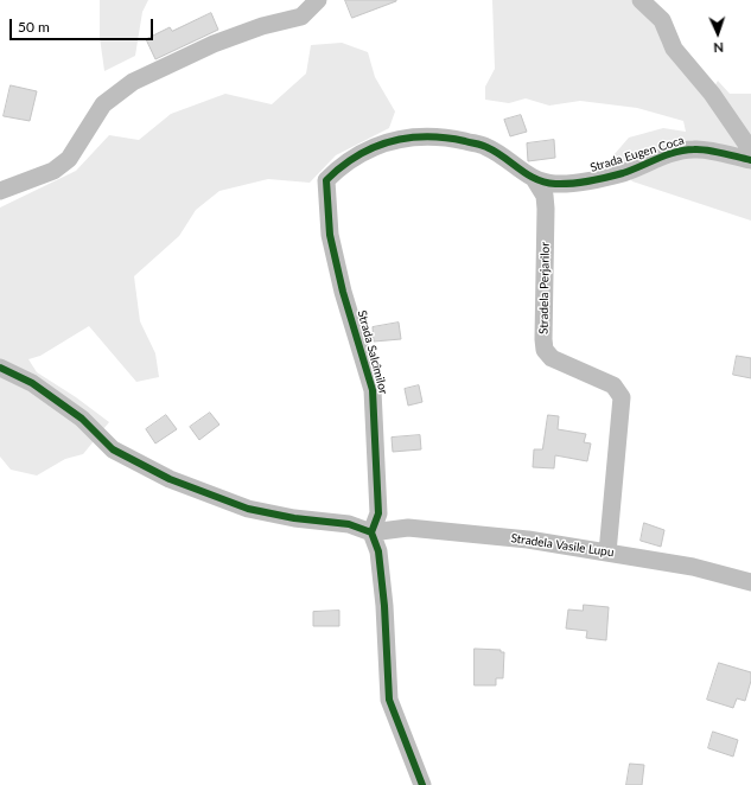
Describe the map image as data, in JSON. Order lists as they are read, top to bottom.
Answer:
{
  "streets": {
    "street": [
      "Strada Eugen Coca",
      "Stradela Perjarilor",
      "Strada Salcîmilor",
      "Stradela Vasile Lupu"
    ]
  },
  "crossings": [
    ["Strada Eugen Coca", "Stradela Perjarilor"],
    ["Strada Eugen Coca", "Strada Salcîmilor"],
    ["Stradela Perjarilor", "Stradela Vasile Lupu"],
    ["Strada Salcîmilor", "Stradela Vasile Lupu"]
  ],
  "scale_bar": "50 m",
  "north": "bottom"
}
